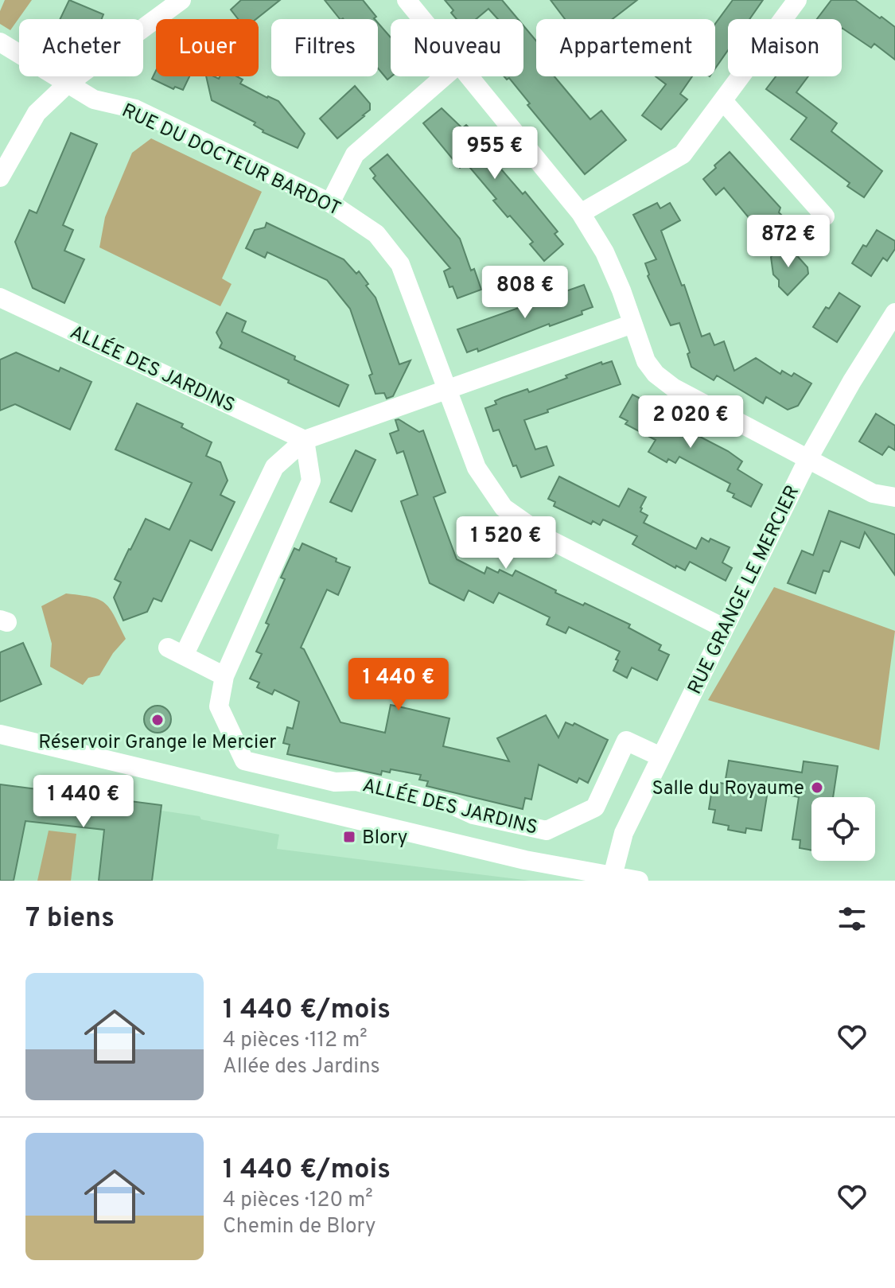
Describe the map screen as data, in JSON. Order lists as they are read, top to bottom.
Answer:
{
  "streets": {
    "street": ["RUE DU DOCTEUR BARDOT", "ALLÉE DES JARDINS", "RUE GRANGE LE MERCIER"]
  },
  "crossings": [
    ["RUE DU DOCTEUR BARDOT", "RUE GRANGE LE MERCIER"],
    ["ALLÉE DES JARDINS", "RUE GRANGE LE MERCIER"]
  ],
  "places": {
    "other": ["Réservoir Grange le Mercier", "Salle du Royaume"],
    "transit": ["Blory"]
  },
  "page": {
    "chip": [
      "Acheter",
      "Louer",
      "Filtres",
      "Nouveau",
      "Appartement",
      "Maison"
    ],
    "price": [
      "955 €",
      "872 €",
      "808 €",
      "2 020 €",
      "1 520 €",
      "1 440 €",
      "1 440 €"
    ],
    "heading": "7 biens",
    "list": [
      {
        "name": "1 440 €/mois",
        "note": "4 pièces · 112 m² · Allée des Jardins"
      },
      {
        "name": "1 440 €/mois",
        "note": "4 pièces · 120 m² · Chemin de Blory"
      }
    ]
  }
}
